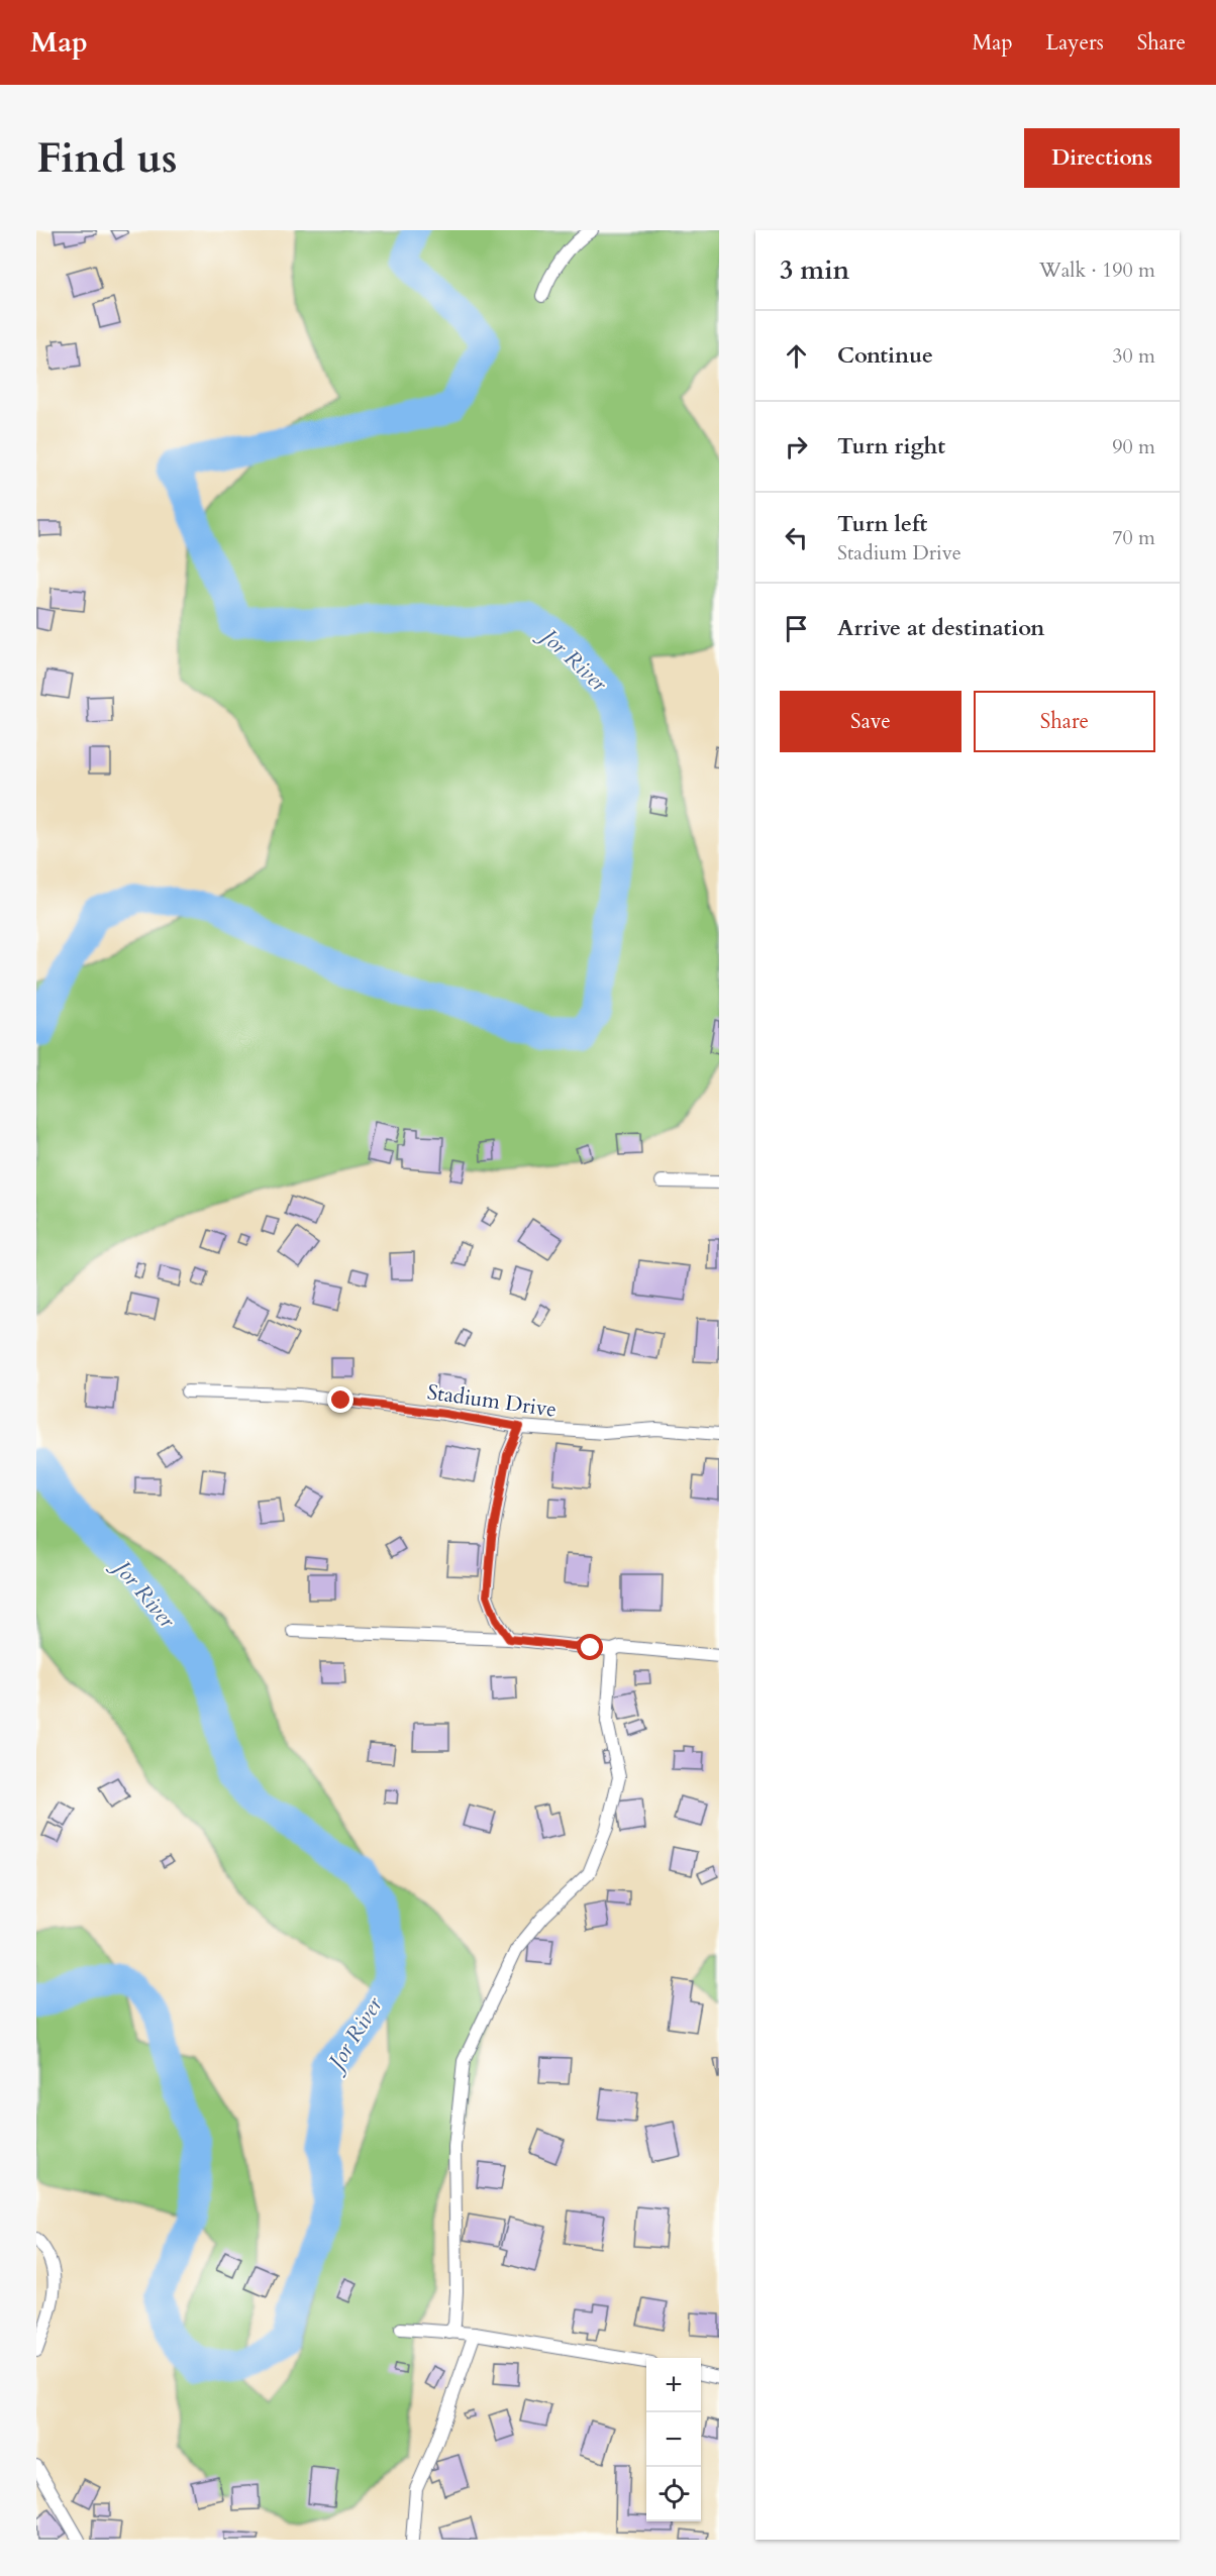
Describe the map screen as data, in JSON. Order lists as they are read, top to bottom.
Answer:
{
  "streets": {
    "street": ["Stadium Drive"]
  },
  "water": ["Jor River"],
  "page": {
    "header": "Map",
    "nav": ["Map", "Layers", "Share"],
    "buttons": [
      "Directions",
      ["Save", "Share"]
    ],
    "title": "Find us",
    "heading": ["3 min", "Walk · 190 m"],
    "list": [
      ["Continue", "30 m"],
      ["Turn right", "90 m"],
      ["Turn left", "Stadium Drive", "70 m"],
      "Arrive at destination"
    ],
    "map_buttons": ["+", "−"]
  }
}
